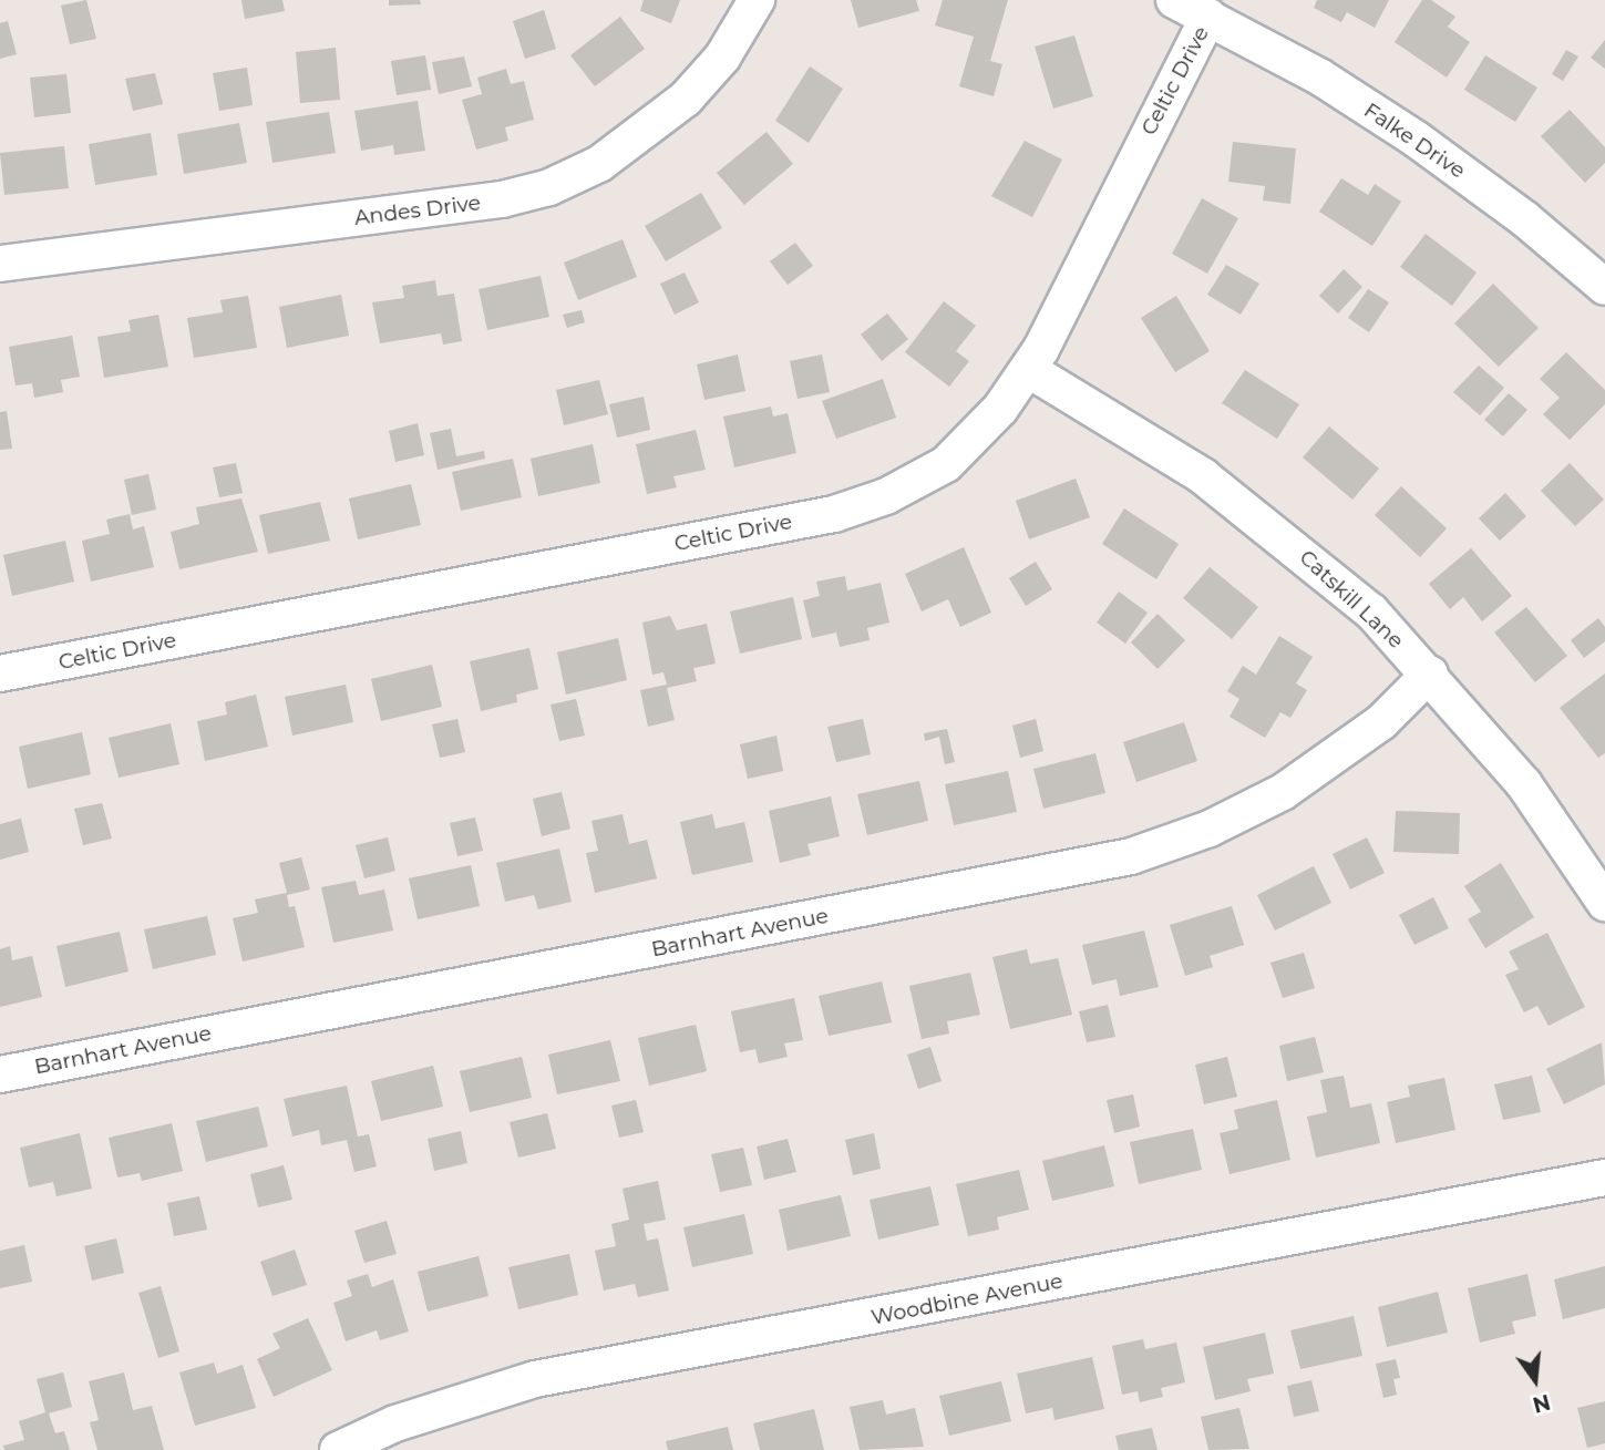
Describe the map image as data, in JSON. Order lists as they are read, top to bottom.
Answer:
{
  "streets": {
    "street": [
      "Celtic Drive",
      "Falke Drive",
      "Andes Drive",
      "Catskill Lane",
      "Barnhart Avenue",
      "Woodbine Avenue"
    ]
  },
  "crossings": [
    ["Celtic Drive", "Falke Drive"],
    ["Celtic Drive", "Catskill Lane"],
    ["Catskill Lane", "Barnhart Avenue"]
  ],
  "north": "bottom"
}
